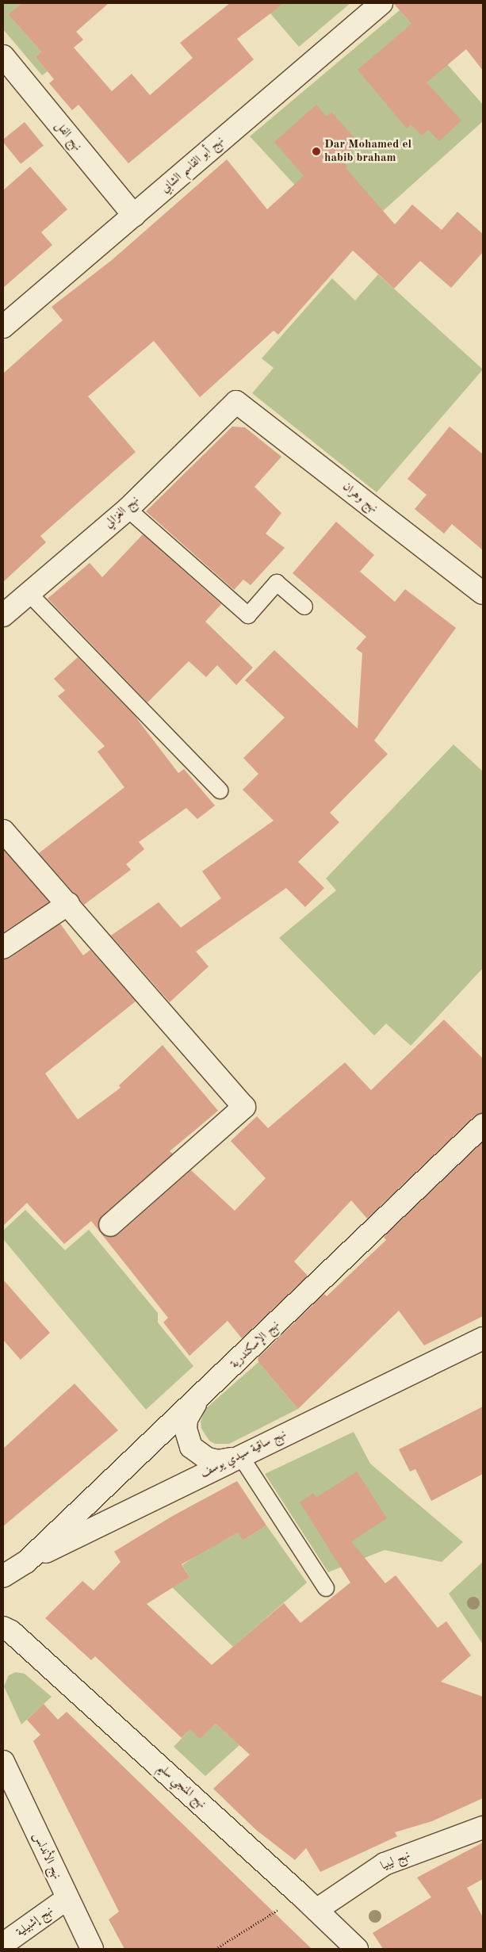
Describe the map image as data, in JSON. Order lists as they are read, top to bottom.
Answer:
{
  "streets": {
    "street": [
      "نهج الفل",
      "نهج أبو القاسم الشابي",
      "نهج وهران",
      "نهج الغزالي",
      "نهج الإسكندرية",
      "نهج ساقية سيدي يوسف",
      "نهج المنجي سليم",
      "نهج الأندلس",
      "نهج ليبيا",
      "نهج إشبيلية"
    ]
  },
  "crossings": [
    ["نهج الفل", "نهج أبو القاسم الشابي"],
    ["نهج وهران", "نهج الغزالي"],
    ["نهج الإسكندرية", "نهج ساقية سيدي يوسف"],
    ["نهج المنجي سليم", "نهج ليبيا"],
    ["نهج الأندلس", "نهج إشبيلية"]
  ],
  "places": ["Dar Mohamed el habib braham"]
}
